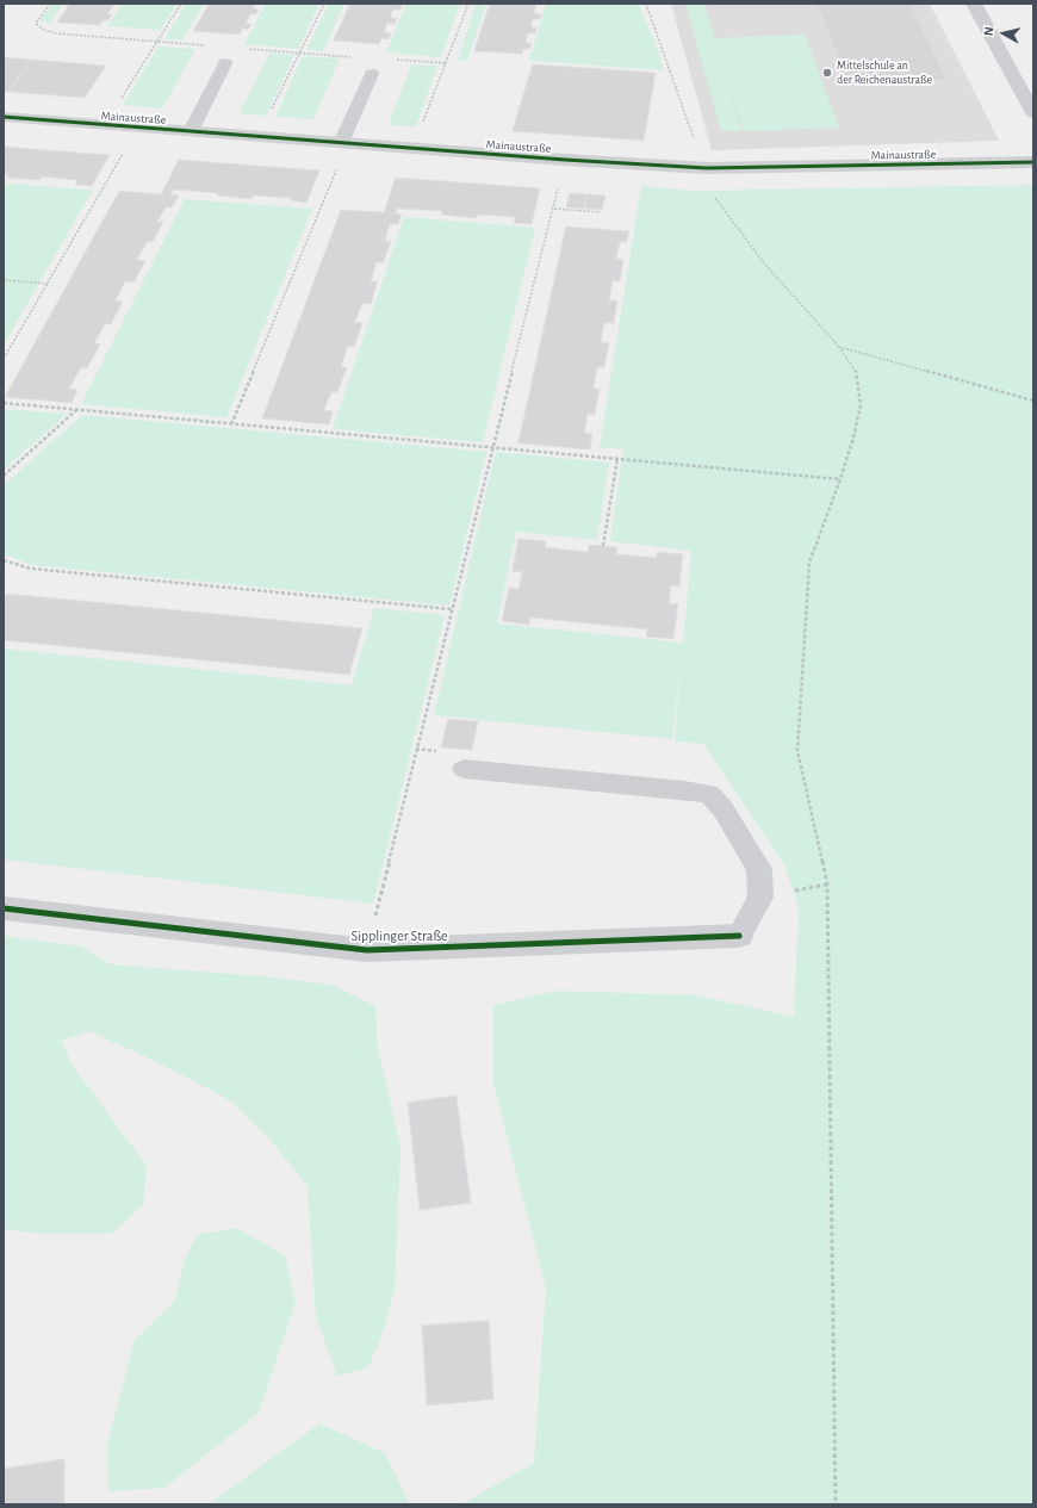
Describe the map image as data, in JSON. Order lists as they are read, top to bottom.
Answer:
{
  "streets": {
    "street": ["Mainaustraße", "Sipplinger Straße"]
  },
  "places": ["Mittelschule an der Reichenaustraße"],
  "north": "left"
}
